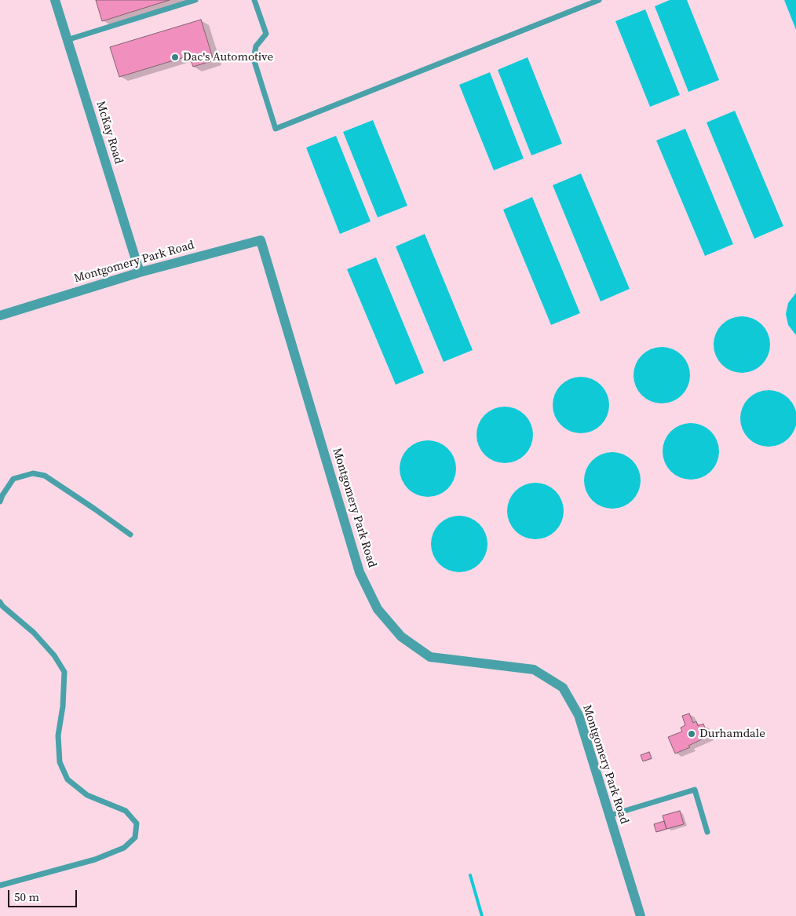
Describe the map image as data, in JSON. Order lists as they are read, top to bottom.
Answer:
{
  "streets": {
    "street": ["McKay Road", "Montgomery Park Road"]
  },
  "crossings": [
    ["McKay Road", "Montgomery Park Road"]
  ],
  "places": ["Dac's Automotive", "Durhamdale"],
  "scale_bar": "50 m"
}
